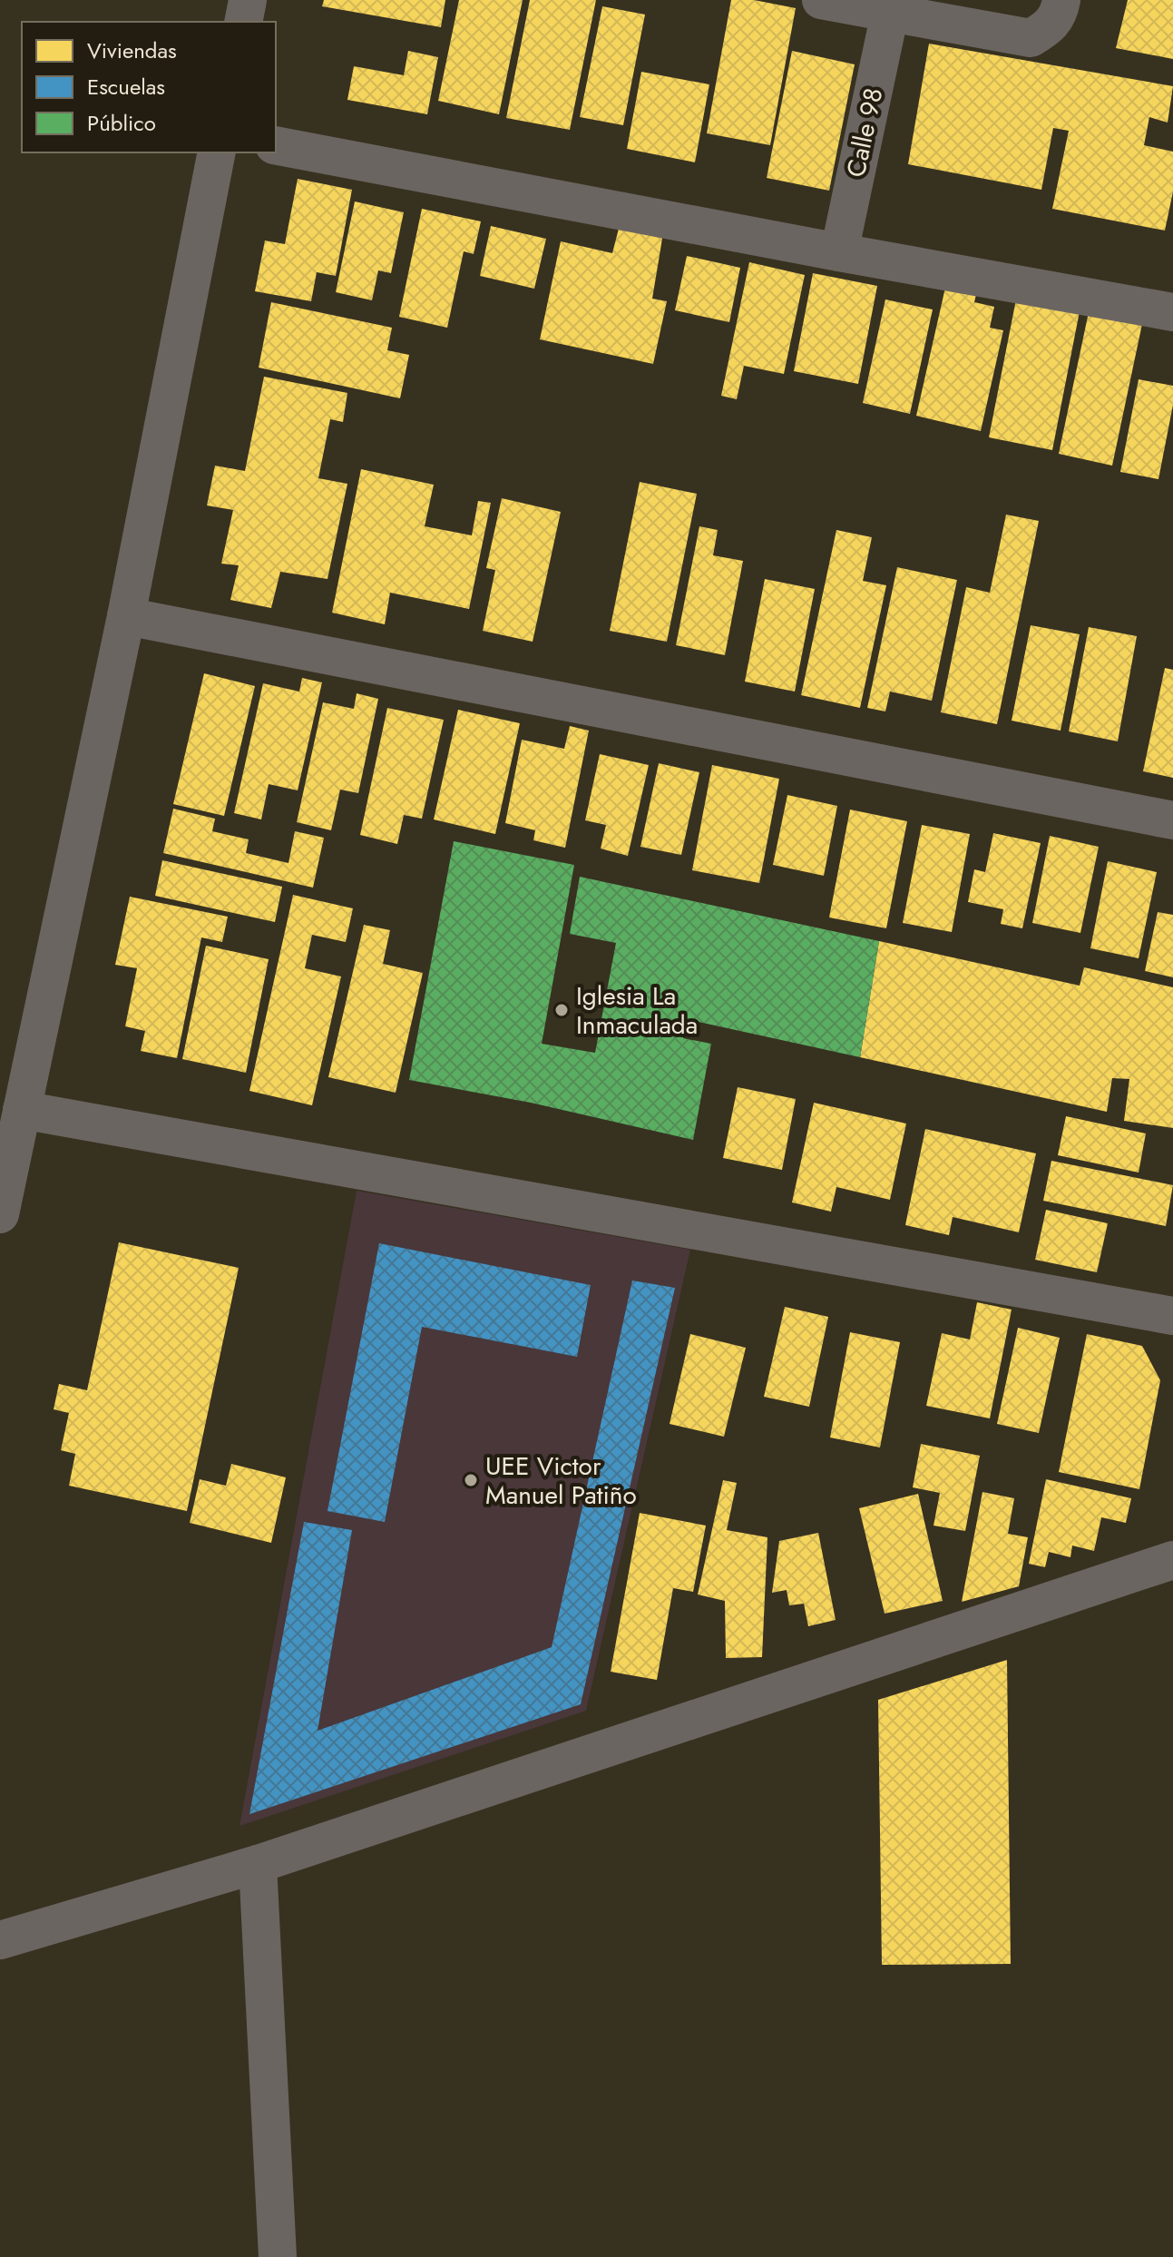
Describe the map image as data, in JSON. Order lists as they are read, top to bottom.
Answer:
{
  "streets": {
    "street": ["Calle 98"]
  },
  "places": ["Iglesia La Inmaculada", "UEE Victor Manuel Patiño"],
  "legend": ["Viviendas", "Escuelas", "Público"]
}
